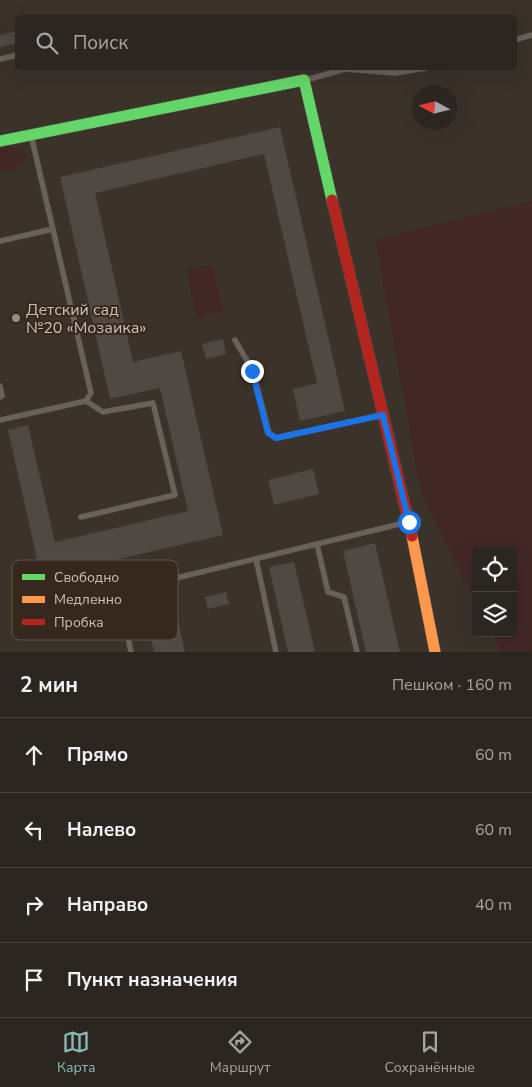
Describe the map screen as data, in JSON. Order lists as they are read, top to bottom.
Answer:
{
  "places": ["Детский сад №20 «Мозаика»"],
  "legend": ["Свободно", "Медленно", "Пробка"],
  "north": "left",
  "page": {
    "search": "Поиск",
    "heading": ["2 мин", "Пешком · 160 m"],
    "list": [
      ["Прямо", "60 m"],
      ["Налево", "60 m"],
      ["Направо", "40 m"],
      "Пункт назначения"
    ],
    "nav": ["Карта", "Маршрут", "Сохранённые"]
  }
}
